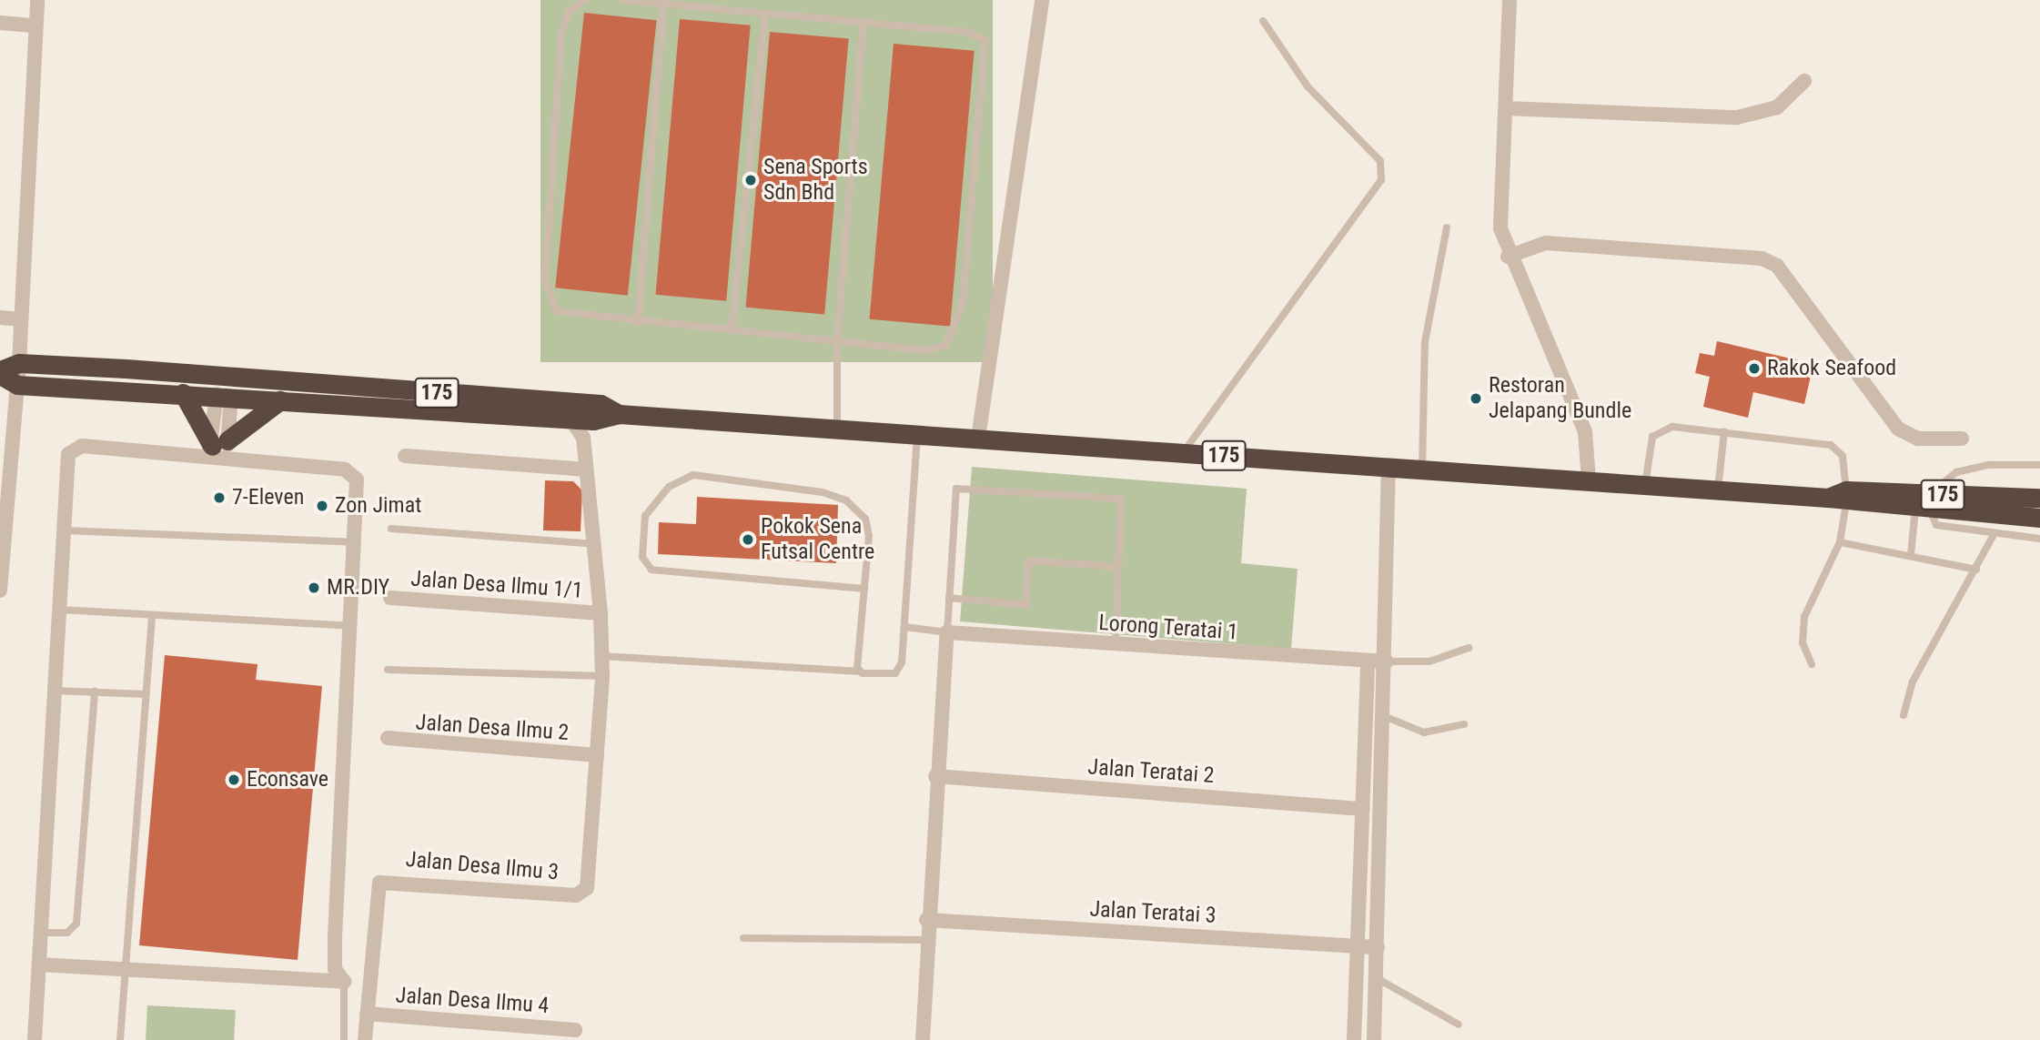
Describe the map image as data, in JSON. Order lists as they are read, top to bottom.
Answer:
{
  "streets": {
    "highway": ["175"],
    "street": [
      "Jalan Desa Ilmu 1/1",
      "Lorong Teratai 1",
      "Jalan Desa Ilmu 2",
      "Jalan Teratai 2",
      "Jalan Desa Ilmu 3",
      "Jalan Teratai 3",
      "Jalan Desa Ilmu 4"
    ]
  },
  "crossings": [
    ["Jalan Desa Ilmu 2", "Jalan Desa Ilmu 3"],
    ["Jalan Desa Ilmu 3", "Jalan Desa Ilmu 4"]
  ],
  "places": [
    "Sena Sports Sdn Bhd",
    "Rakok Seafood",
    "Restoran Jelapang Bundle",
    "7-Eleven",
    "Zon Jimat",
    "Pokok Sena Futsal Centre",
    "MR.DIY",
    "Econsave"
  ]
}
